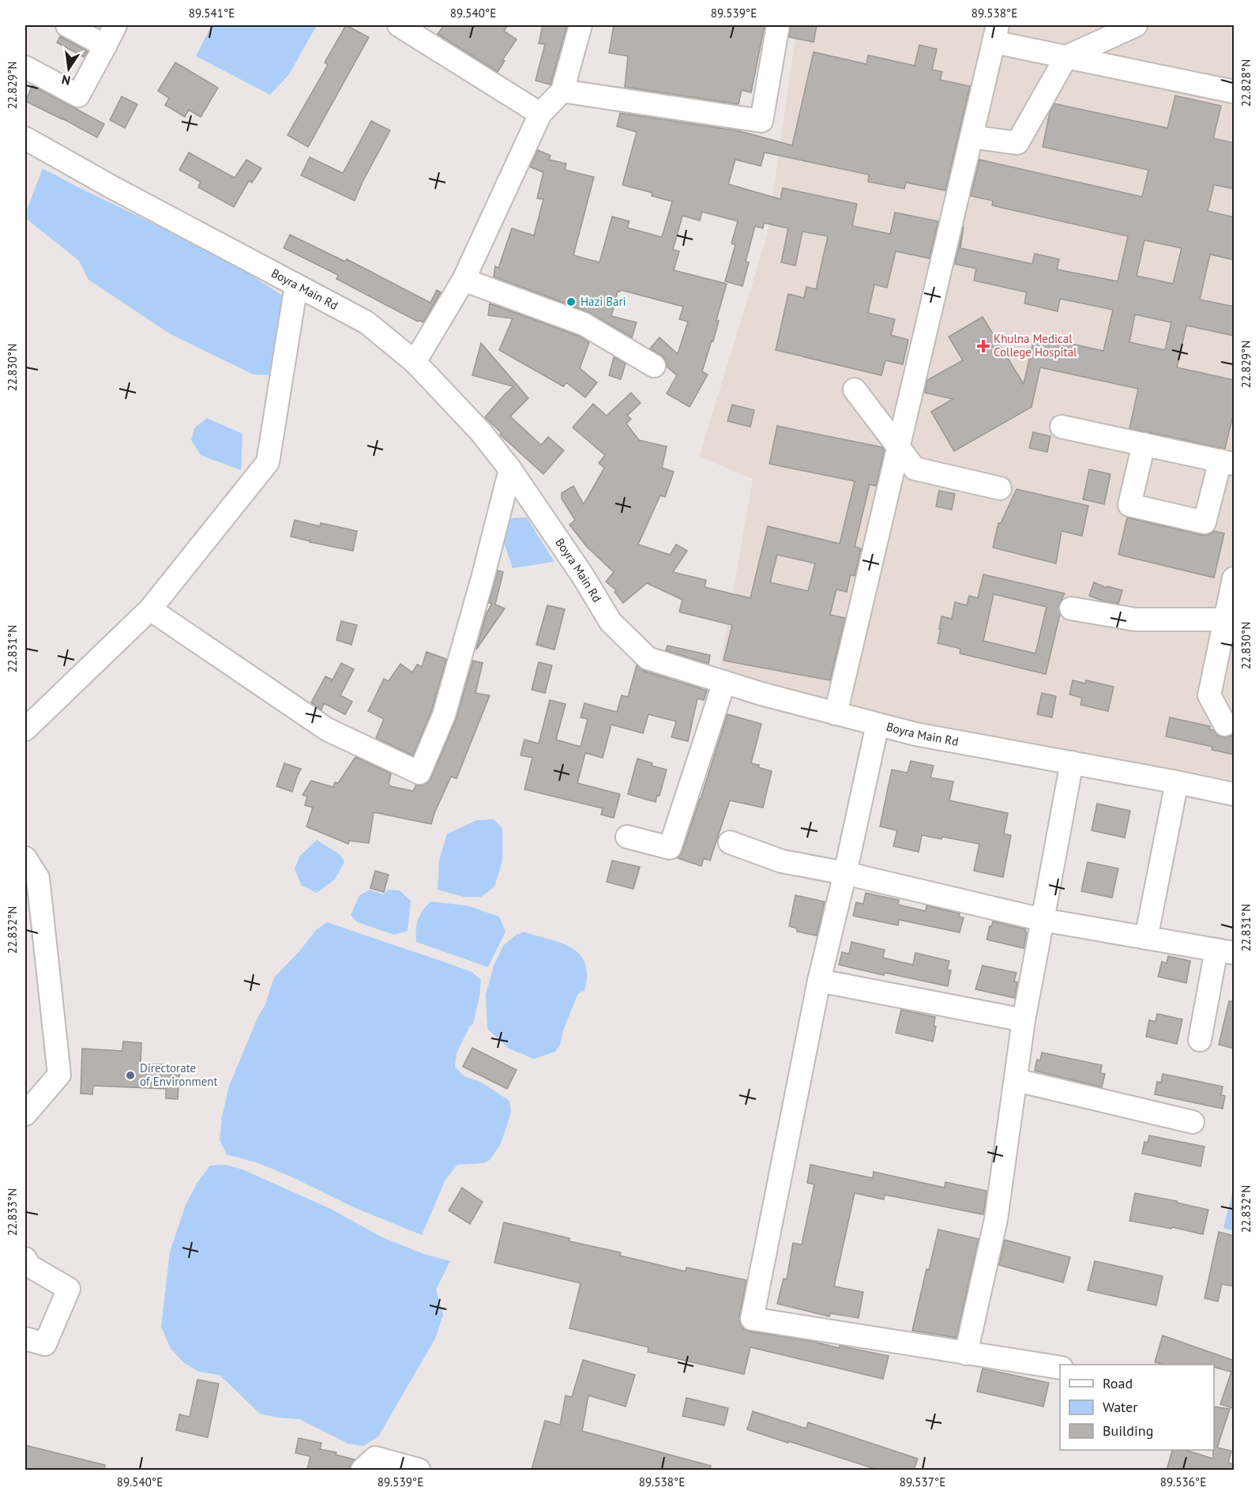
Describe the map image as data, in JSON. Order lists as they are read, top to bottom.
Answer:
{
  "streets": {
    "street": ["Boyra Main Rd"]
  },
  "places": {
    "other": ["Hazi Bari", "Directorate of Environment"],
    "health": ["Khulna Medical College Hospital"]
  },
  "legend": ["Road", "Water", "Building"],
  "north": "bottom",
  "coordinates": [
    "89.541°E",
    "89.540°E",
    "89.539°E",
    "89.538°E",
    "22.828°N",
    "22.829°N",
    "22.830°N",
    "22.831°N",
    "22.832°N",
    "22.833°N",
    "89.537°E",
    "89.536°E"
  ]
}
